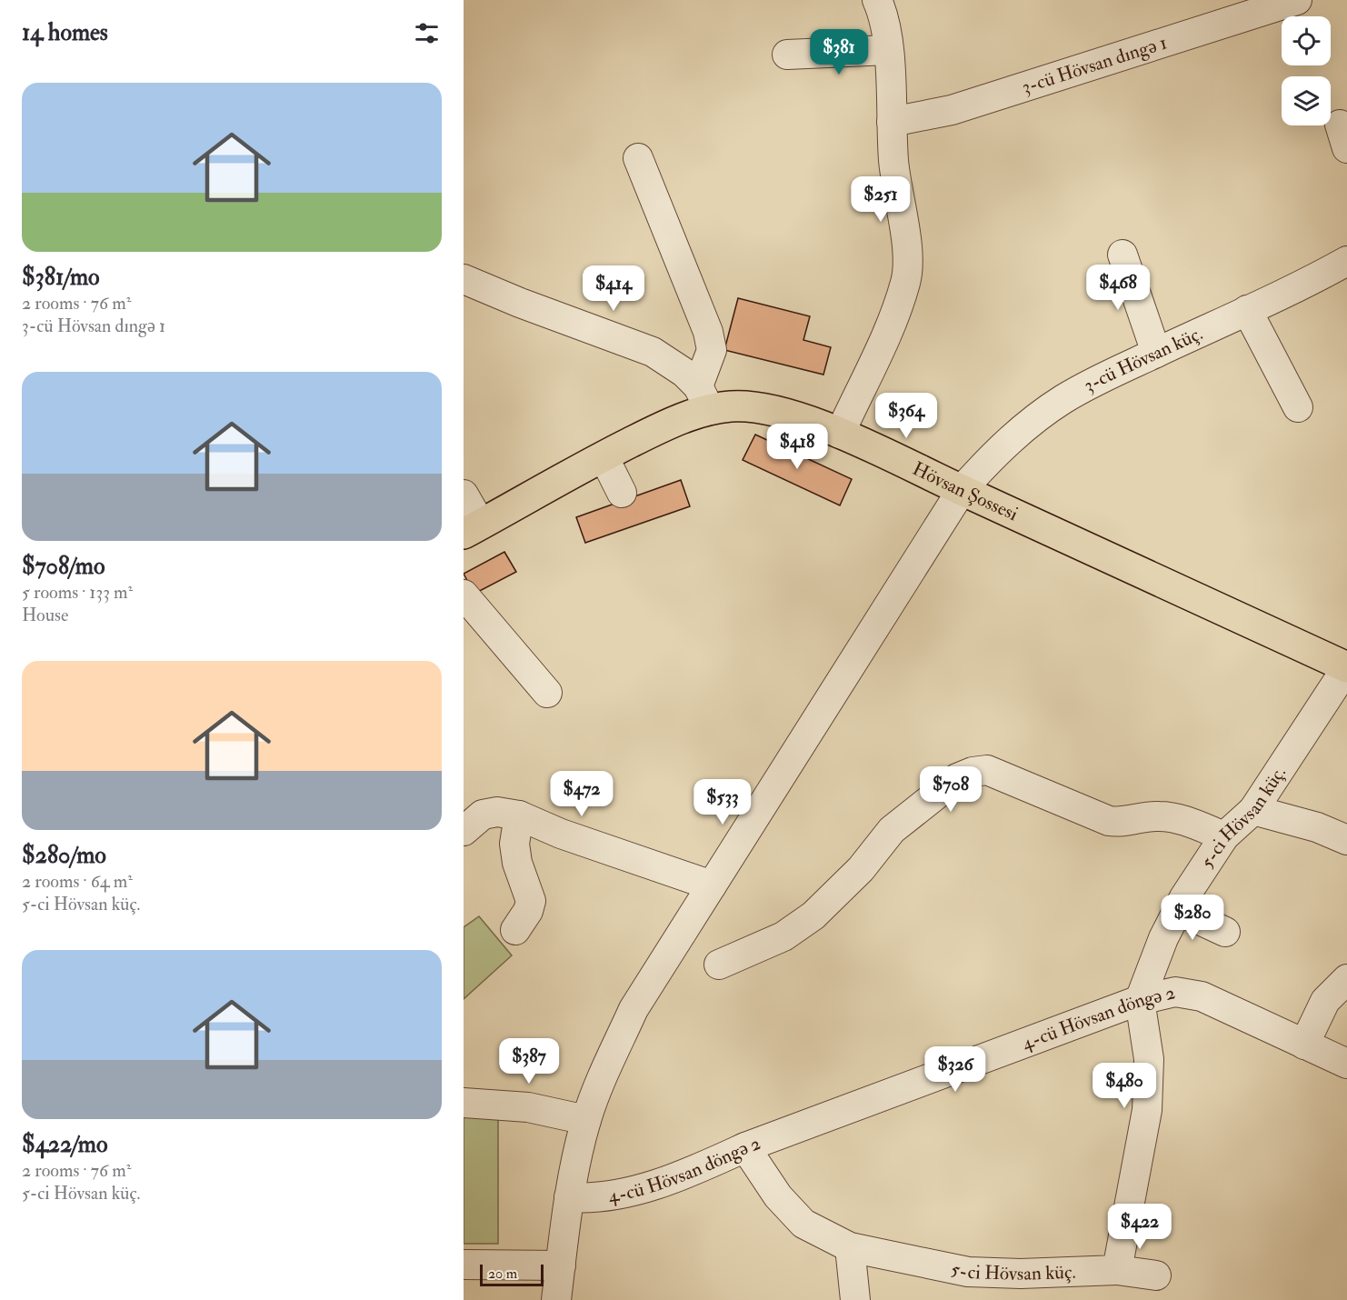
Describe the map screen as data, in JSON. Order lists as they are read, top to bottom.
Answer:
{
  "streets": {
    "main road": ["Hövsan Şossesi"],
    "street": [
      "3-cü Hövsan dıngə 1",
      "3-cü Hövsan küç.",
      "5-ci Hövsan küç.",
      "4-cü Hövsan döngə 2"
    ]
  },
  "crossings": [
    ["3-cü Hövsan küç.", "Hövsan Şossesi"],
    ["3-cü Hövsan küç.", "4-cü Hövsan döngə 2"],
    ["Hövsan Şossesi", "5-ci Hövsan küç."],
    ["5-ci Hövsan küç.", "4-cü Hövsan döngə 2"]
  ],
  "scale_bar": "20 m",
  "page": {
    "heading": "14 homes",
    "price": [
      "$381",
      "$251",
      "$468",
      "$414",
      "$364",
      "$418",
      "$708",
      "$472",
      "$533",
      "$280",
      "$387",
      "$326",
      "$480",
      "$422"
    ],
    "list": [
      {
        "name": "$381/mo",
        "note": "2 rooms · 76 m² · 3-cü Hövsan dıngə 1"
      },
      {
        "name": "$708/mo",
        "note": "5 rooms · 133 m² · House"
      },
      {
        "name": "$280/mo",
        "note": "2 rooms · 64 m² · 5-ci Hövsan küç."
      },
      {
        "name": "$422/mo",
        "note": "2 rooms · 76 m² · 5-ci Hövsan küç."
      }
    ],
    "scale": "20 m"
  }
}
